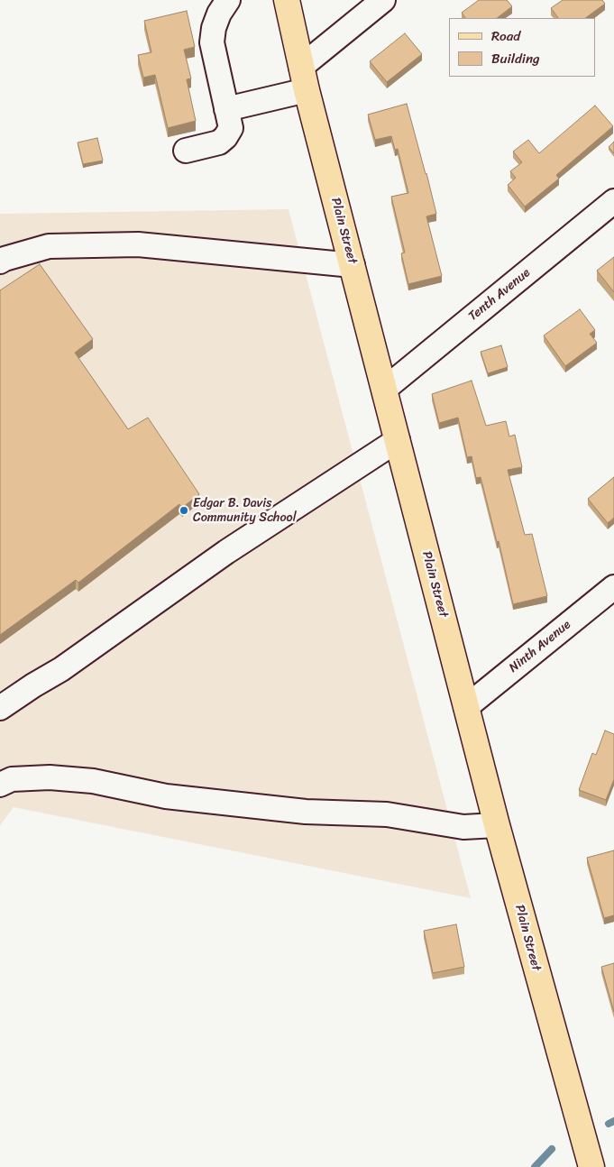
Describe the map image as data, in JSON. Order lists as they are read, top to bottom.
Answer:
{
  "streets": {
    "main road": ["Plain Street"],
    "street": ["Tenth Avenue", "Ninth Avenue"]
  },
  "crossings": [
    ["Plain Street", "Tenth Avenue"],
    ["Plain Street", "Ninth Avenue"]
  ],
  "places": ["Edgar B. Davis Community School"],
  "legend": ["Road", "Building"]
}
